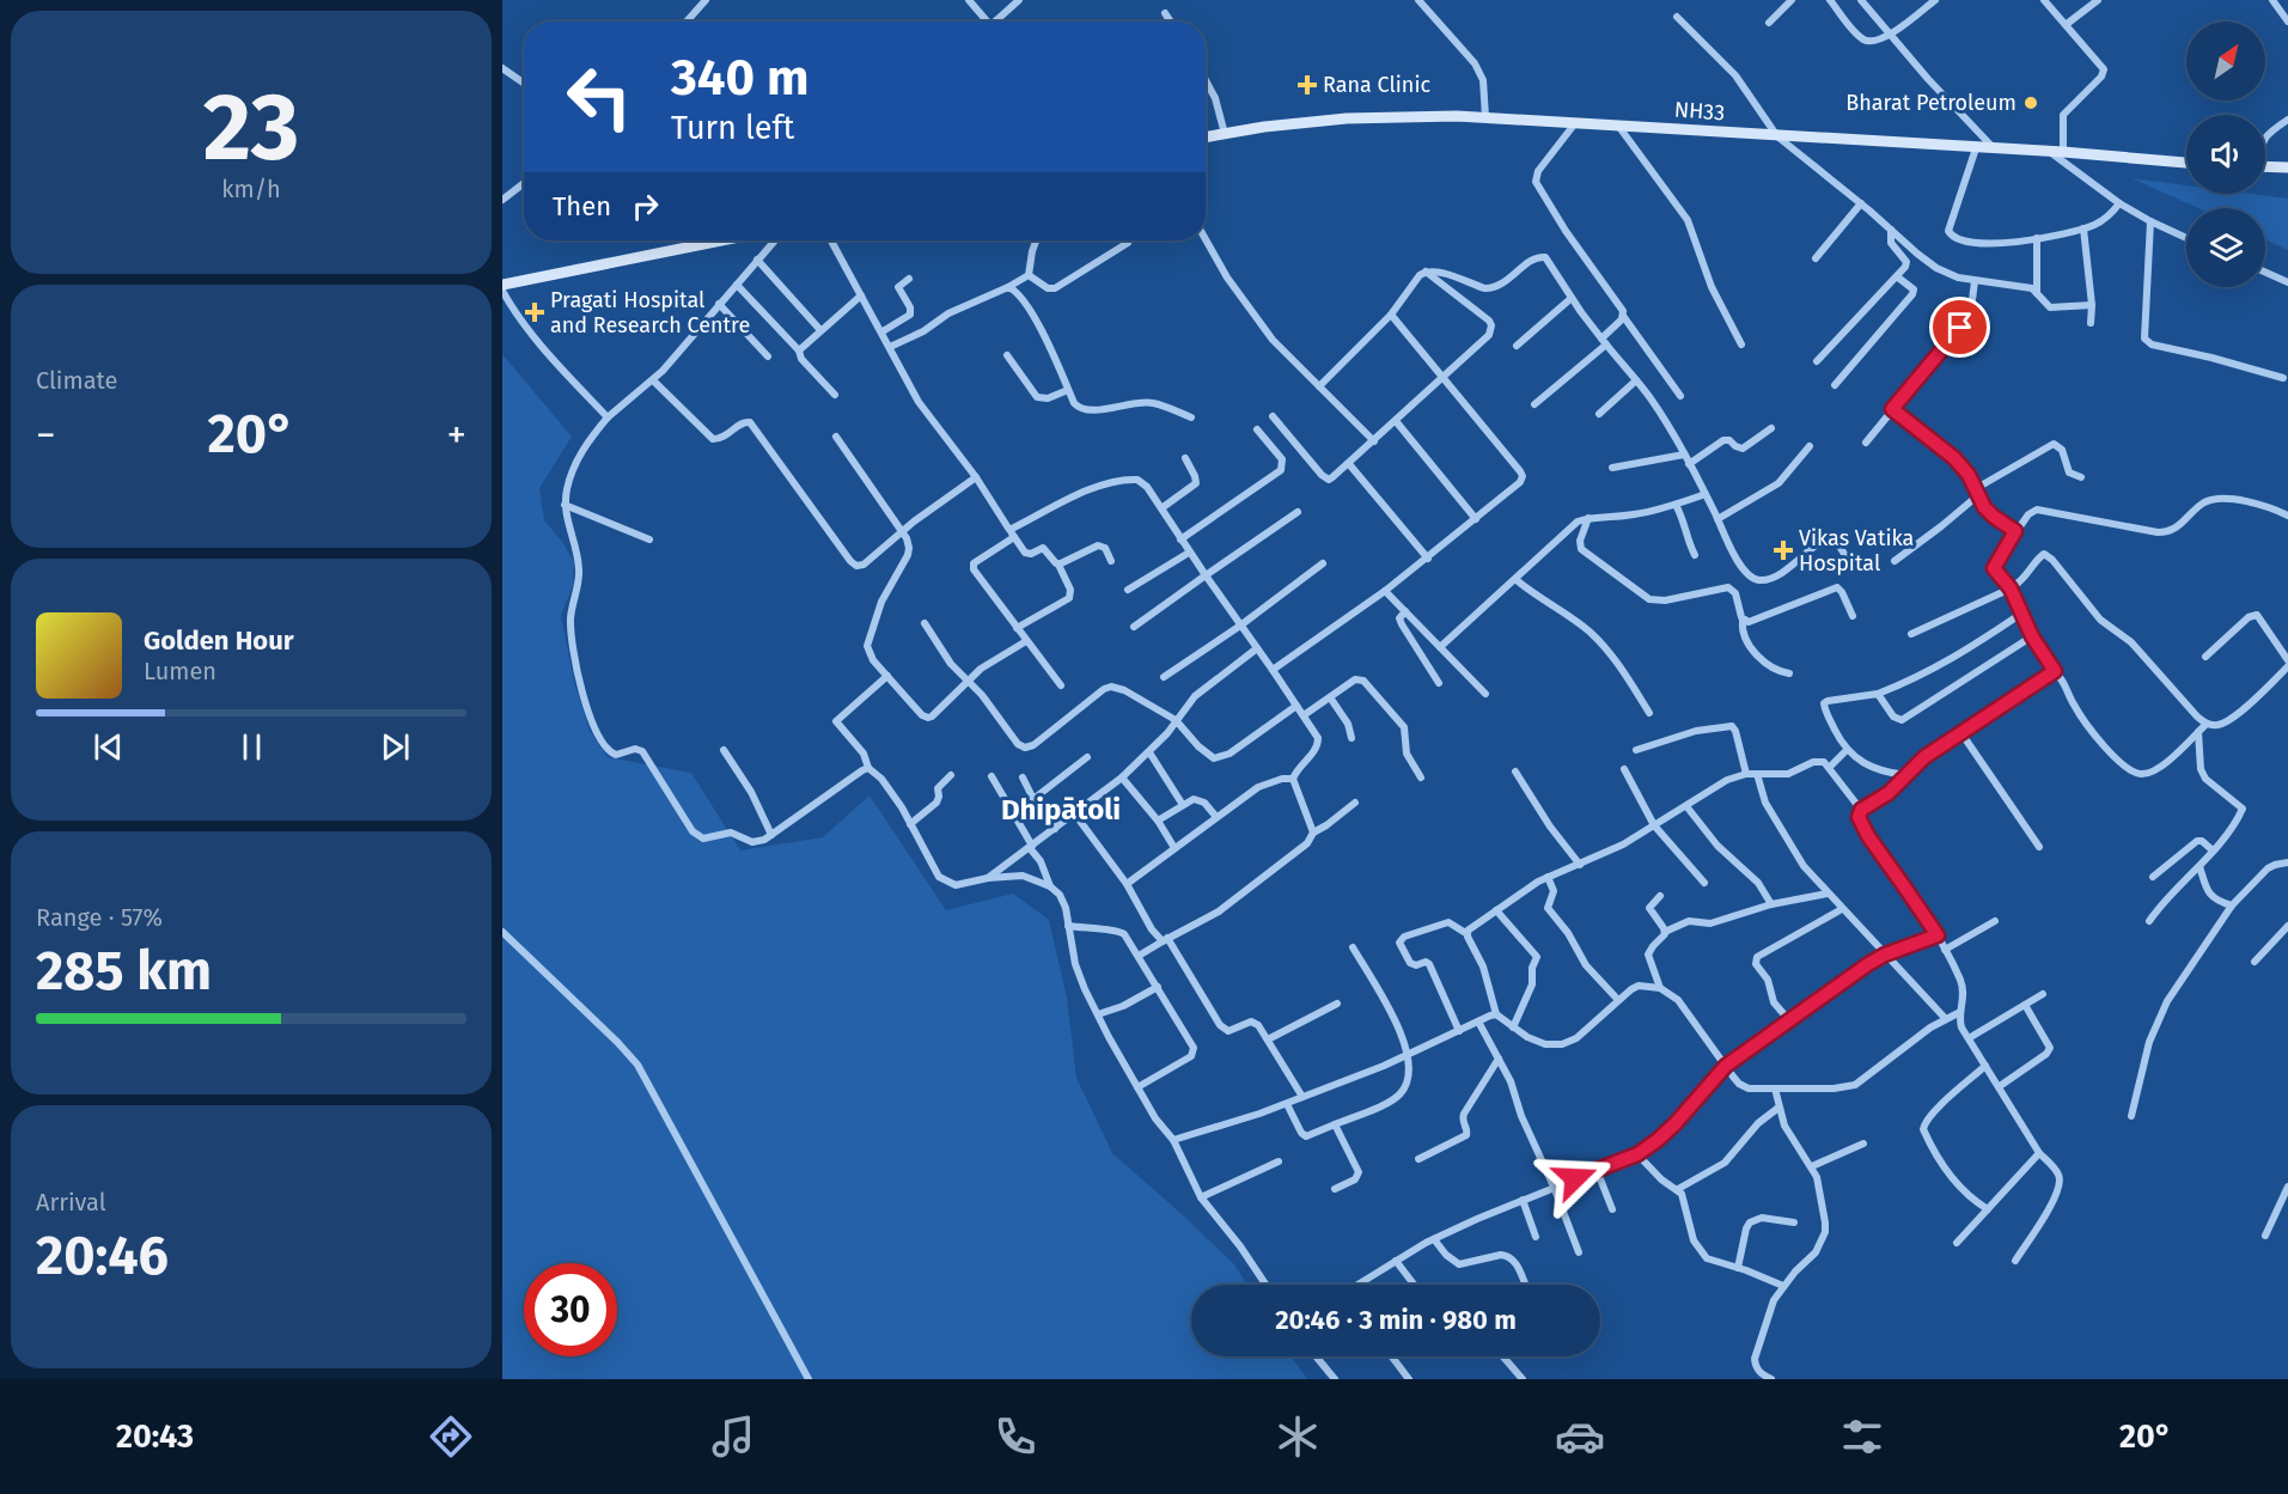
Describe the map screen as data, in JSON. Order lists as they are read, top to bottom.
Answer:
{
  "streets": {
    "main road": ["NH33"]
  },
  "districts": ["Dhipātoli"],
  "places": {
    "health": ["Rana Clinic", "Pragati Hospital and Research Centre", "Vikas Vatika Hospital"],
    "other": ["Bharat Petroleum"]
  },
  "north": "top right",
  "page": {
    "tile": [
      ["23", "km/h"],
      "Climate",
      ["Range · 57%", "285 km"],
      ["Arrival", "20:46"]
    ],
    "turn": ["340 m", "Turn left"],
    "then": "Then",
    "heat": ["−", "20°", "+"],
    "song": ["Golden Hour", "Lumen"],
    "limit": "30",
    "trip": "20:46 · 3 min · 980 m",
    "tabs": ["20:43", "20°"]
  }
}
